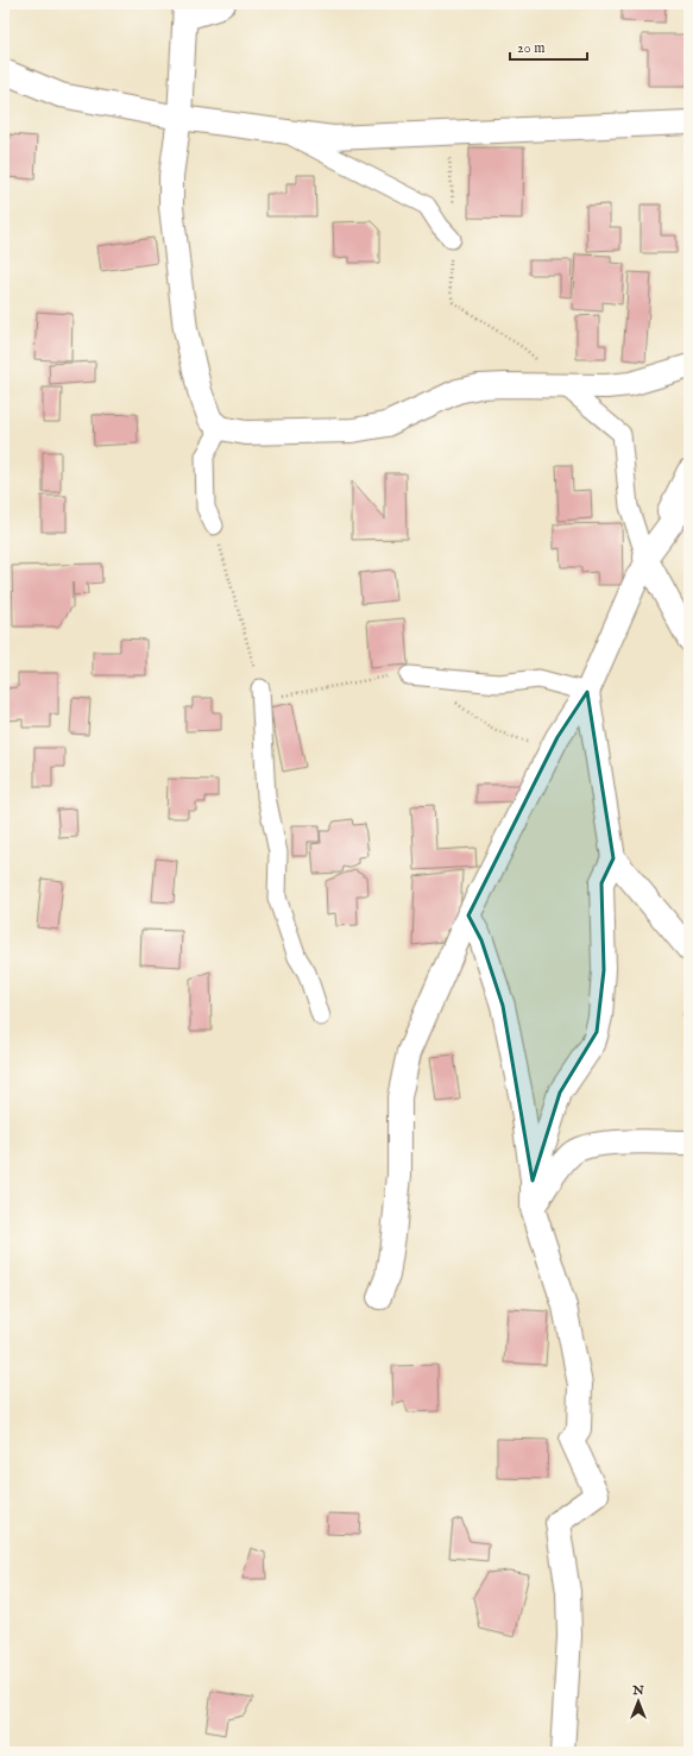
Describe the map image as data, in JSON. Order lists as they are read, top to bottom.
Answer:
{
  "scale_bar": "20 m",
  "north": "top"
}
